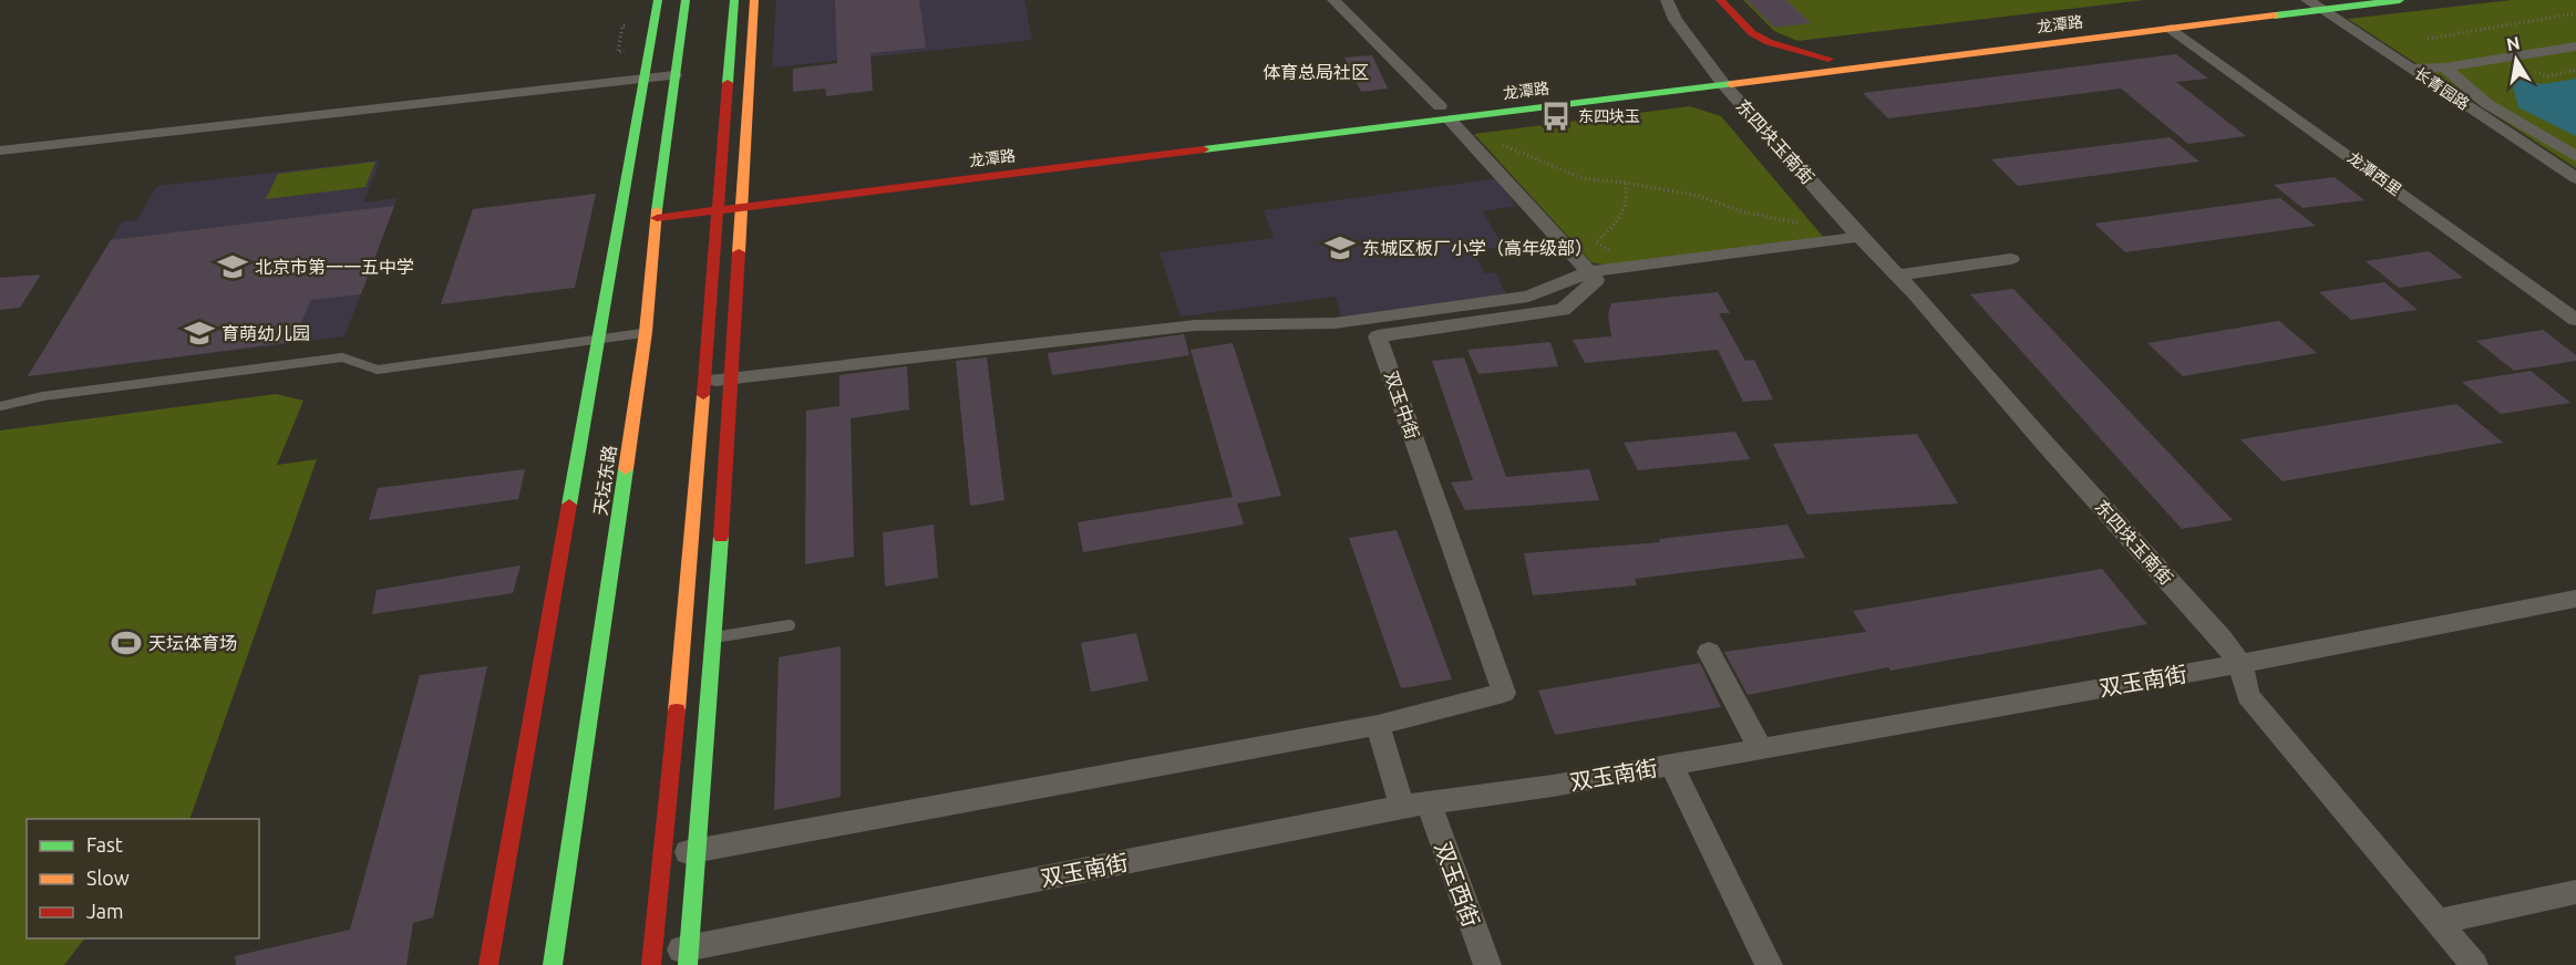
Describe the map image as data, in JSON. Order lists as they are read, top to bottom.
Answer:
{
  "streets": {
    "street": [
      "龙潭路",
      "长青园路",
      "东四块玉南街",
      "龙潭西里",
      "双玉中街",
      "天坛东路",
      "双玉南街",
      "双玉西街"
    ]
  },
  "crossings": [
    ["龙潭路", "长青园路"],
    ["龙潭路", "东四块玉南街"],
    ["龙潭路", "龙潭西里"],
    ["龙潭路", "天坛东路"],
    ["东四块玉南街", "双玉南街"],
    ["双玉南街", "双玉西街"]
  ],
  "districts": ["体育总局社区"],
  "places": {
    "bus stop": ["东四块玉"],
    "school or university": ["东城区板厂小学（高年级部）", "北京市第一一五中学", "育萌幼儿园"],
    "sports": ["天坛体育场"]
  },
  "legend": ["Fast", "Slow", "Jam"],
  "north": "top"
}
